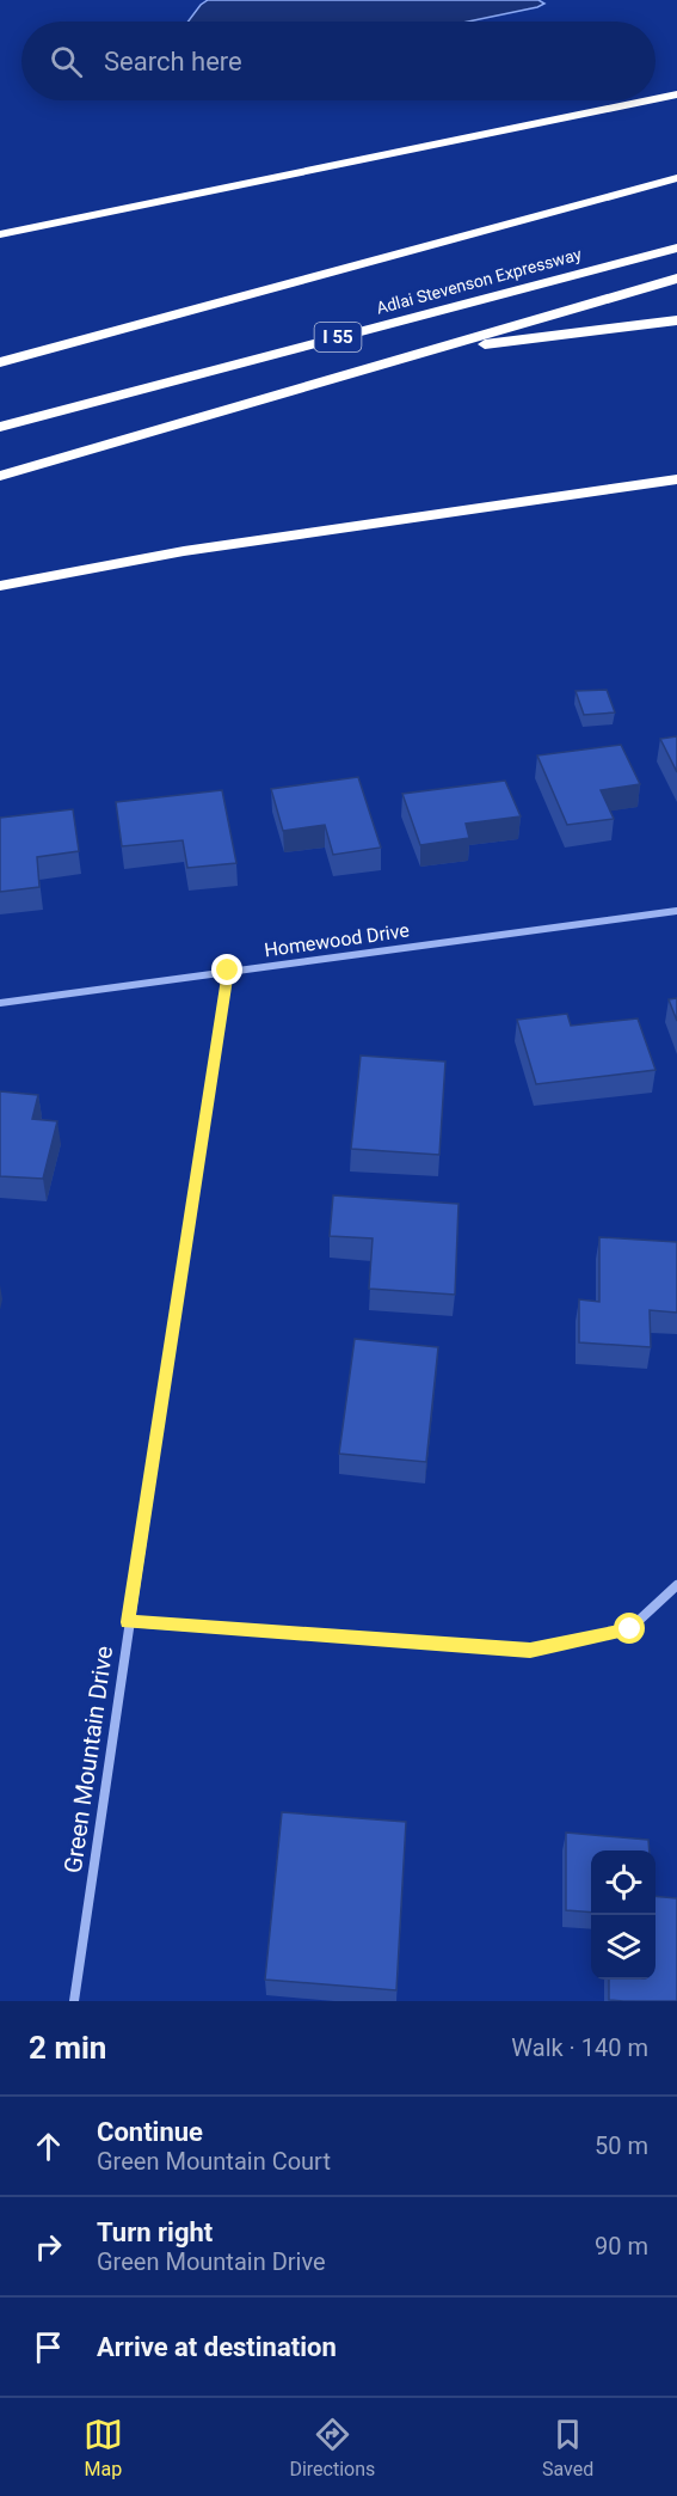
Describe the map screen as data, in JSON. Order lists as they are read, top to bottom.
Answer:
{
  "streets": {
    "highway": ["Adlai Stevenson Expressway", "I 55"],
    "street": ["Homewood Drive", "Green Mountain Drive"]
  },
  "crossings": [
    ["Homewood Drive", "Green Mountain Drive"]
  ],
  "page": {
    "search": "Search here",
    "heading": ["2 min", "Walk · 140 m"],
    "list": [
      ["Continue", "Green Mountain Court", "50 m"],
      ["Turn right", "Green Mountain Drive", "90 m"],
      "Arrive at destination"
    ],
    "nav": ["Map", "Directions", "Saved"]
  }
}
